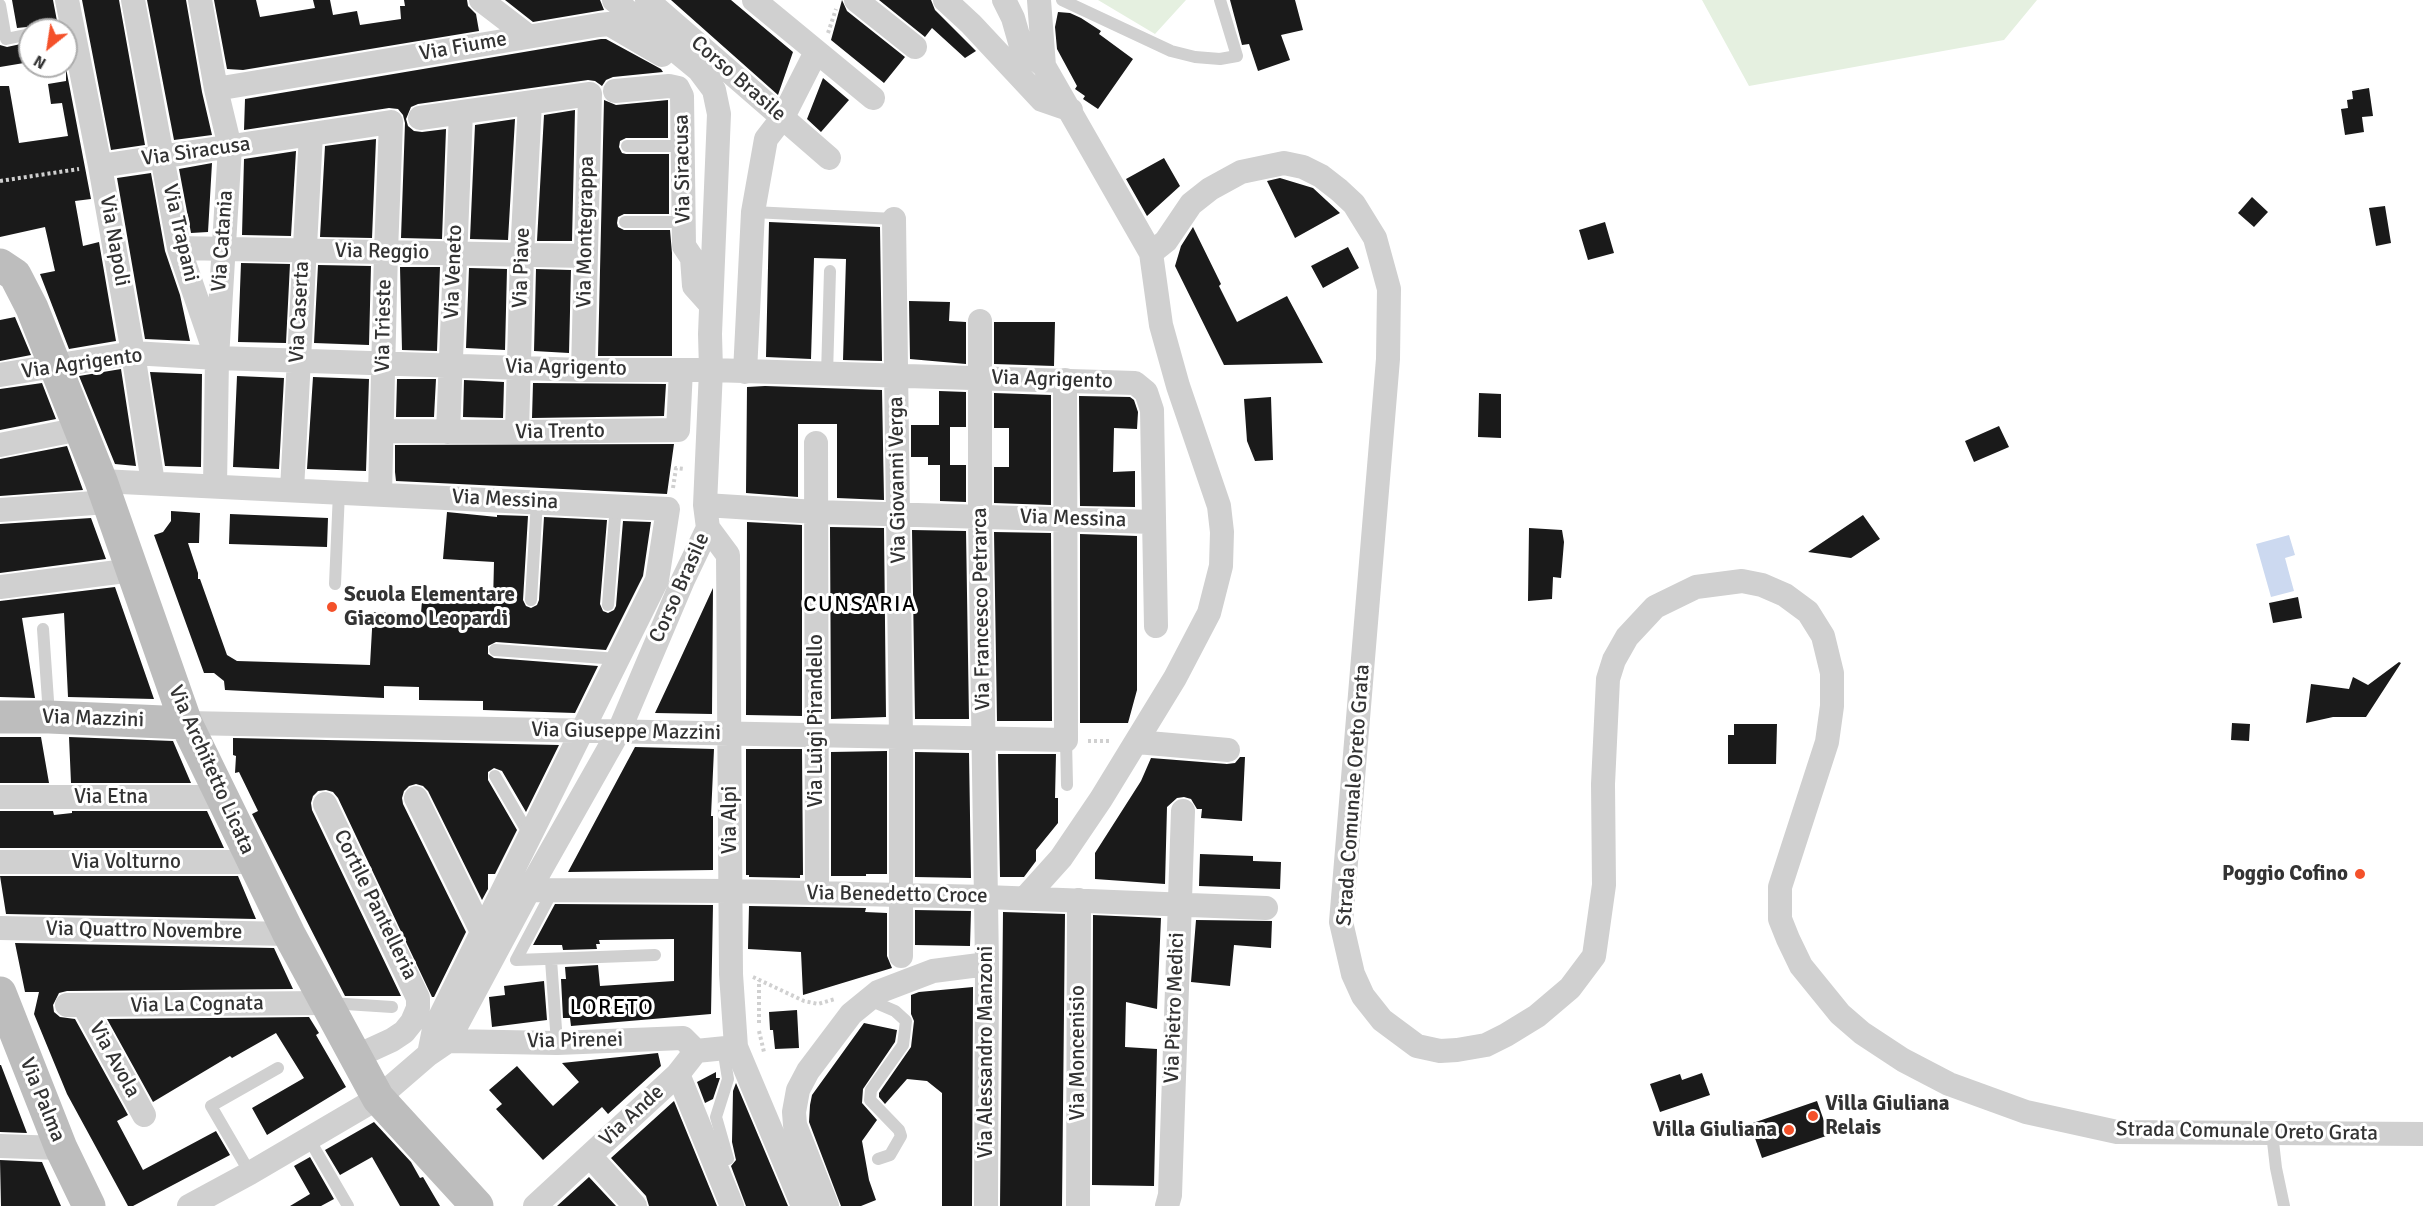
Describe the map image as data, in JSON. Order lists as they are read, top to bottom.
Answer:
{
  "streets": {
    "street": [
      "Via Fiume",
      "Corso Brasile",
      "Via Siracusa",
      "Via Montegrappa",
      "Via Trapani",
      "Via Napoli",
      "Via Catania",
      "Via Reggio",
      "Via Piave",
      "Via Veneto",
      "Via Caserta",
      "Via Trieste",
      "Via Agrigento",
      "Via Trento",
      "Via Giovanni Verga",
      "Via Messina",
      "Via Francesco Petrarca",
      "Via Mazzini",
      "Via Luigi Pirandello",
      "Via Giuseppe Mazzini",
      "Via Architetto Licata",
      "Strada Comunale Oreto Grata",
      "Via Etna",
      "Via Alpi",
      "Via Volturno",
      "Via Benedetto Croce",
      "Cortile Pantelleria",
      "Via Quattro Novembre",
      "Via La Cognata",
      "Via Pietro Medici",
      "Via Pirenei",
      "Via Alessandro Manzoni",
      "Via Moncenisio",
      "Via Avola",
      "Via Palma",
      "Via Ande"
    ]
  },
  "crossings": [
    ["Via Fiume", "Corso Brasile"],
    ["Via Fiume", "Via Catania"],
    ["Corso Brasile", "Via Siracusa"],
    ["Corso Brasile", "Via Agrigento"],
    ["Corso Brasile", "Via Messina"],
    ["Corso Brasile", "Via Giuseppe Mazzini"],
    ["Corso Brasile", "Via Architetto Licata"],
    ["Corso Brasile", "Via Alpi"],
    ["Corso Brasile", "Via Benedetto Croce"],
    ["Corso Brasile", "Via Pirenei"],
    ["Via Siracusa", "Via Trapani"],
    ["Via Siracusa", "Via Napoli"],
    ["Via Siracusa", "Via Catania"],
    ["Via Siracusa", "Via Caserta"],
    ["Via Siracusa", "Via Trieste"],
    ["Via Montegrappa", "Via Reggio"],
    ["Via Montegrappa", "Via Piave"],
    ["Via Montegrappa", "Via Agrigento"],
    ["Via Trapani", "Via Catania"],
    ["Via Trapani", "Via Reggio"],
    ["Via Trapani", "Via Agrigento"],
    ["Via Napoli", "Via Agrigento"],
    ["Via Napoli", "Via Messina"],
    ["Via Catania", "Via Reggio"],
    ["Via Catania", "Via Agrigento"],
    ["Via Catania", "Via Messina"],
    ["Via Reggio", "Via Piave"],
    ["Via Reggio", "Via Veneto"],
    ["Via Reggio", "Via Caserta"],
    ["Via Reggio", "Via Trieste"],
    ["Via Piave", "Via Agrigento"],
    ["Via Piave", "Via Trento"],
    ["Via Veneto", "Via Agrigento"],
    ["Via Veneto", "Via Trento"],
    ["Via Caserta", "Via Agrigento"],
    ["Via Caserta", "Via Messina"],
    ["Via Trieste", "Via Agrigento"],
    ["Via Trieste", "Via Trento"],
    ["Via Trieste", "Via Messina"],
    ["Via Agrigento", "Via Trento"],
    ["Via Agrigento", "Via Giovanni Verga"],
    ["Via Agrigento", "Via Messina"],
    ["Via Agrigento", "Via Francesco Petrarca"],
    ["Via Agrigento", "Via Architetto Licata"],
    ["Via Giovanni Verga", "Via Messina"],
    ["Via Giovanni Verga", "Via Giuseppe Mazzini"],
    ["Via Giovanni Verga", "Via Benedetto Croce"],
    ["Via Messina", "Via Francesco Petrarca"],
    ["Via Messina", "Via Luigi Pirandello"],
    ["Via Messina", "Via Architetto Licata"],
    ["Via Messina", "Via Alpi"],
    ["Via Francesco Petrarca", "Via Giuseppe Mazzini"],
    ["Via Francesco Petrarca", "Via Benedetto Croce"],
    ["Via Francesco Petrarca", "Via Alessandro Manzoni"],
    ["Via Mazzini", "Via Giuseppe Mazzini"],
    ["Via Mazzini", "Via Architetto Licata"],
    ["Via Luigi Pirandello", "Via Giuseppe Mazzini"],
    ["Via Luigi Pirandello", "Via Benedetto Croce"],
    ["Via Giuseppe Mazzini", "Via Architetto Licata"],
    ["Via Giuseppe Mazzini", "Via Alpi"],
    ["Via Architetto Licata", "Via Etna"],
    ["Via Architetto Licata", "Via Volturno"],
    ["Via Architetto Licata", "Cortile Pantelleria"],
    ["Via Architetto Licata", "Via Quattro Novembre"],
    ["Via Architetto Licata", "Via La Cognata"],
    ["Via Alpi", "Via Benedetto Croce"],
    ["Via Benedetto Croce", "Via Pietro Medici"],
    ["Via Benedetto Croce", "Via Alessandro Manzoni"],
    ["Via Benedetto Croce", "Via Moncenisio"],
    ["Via La Cognata", "Via Avola"],
    ["Via Pirenei", "Via Ande"]
  ],
  "districts": ["CUNSARIA", "LORETO"],
  "places": [
    "Scuola Elementare Giacomo Leopardi",
    "Poggio Cofino",
    "Villa Giuliana Relais",
    "Villa Giuliana"
  ],
  "north": "bottom left"
}
